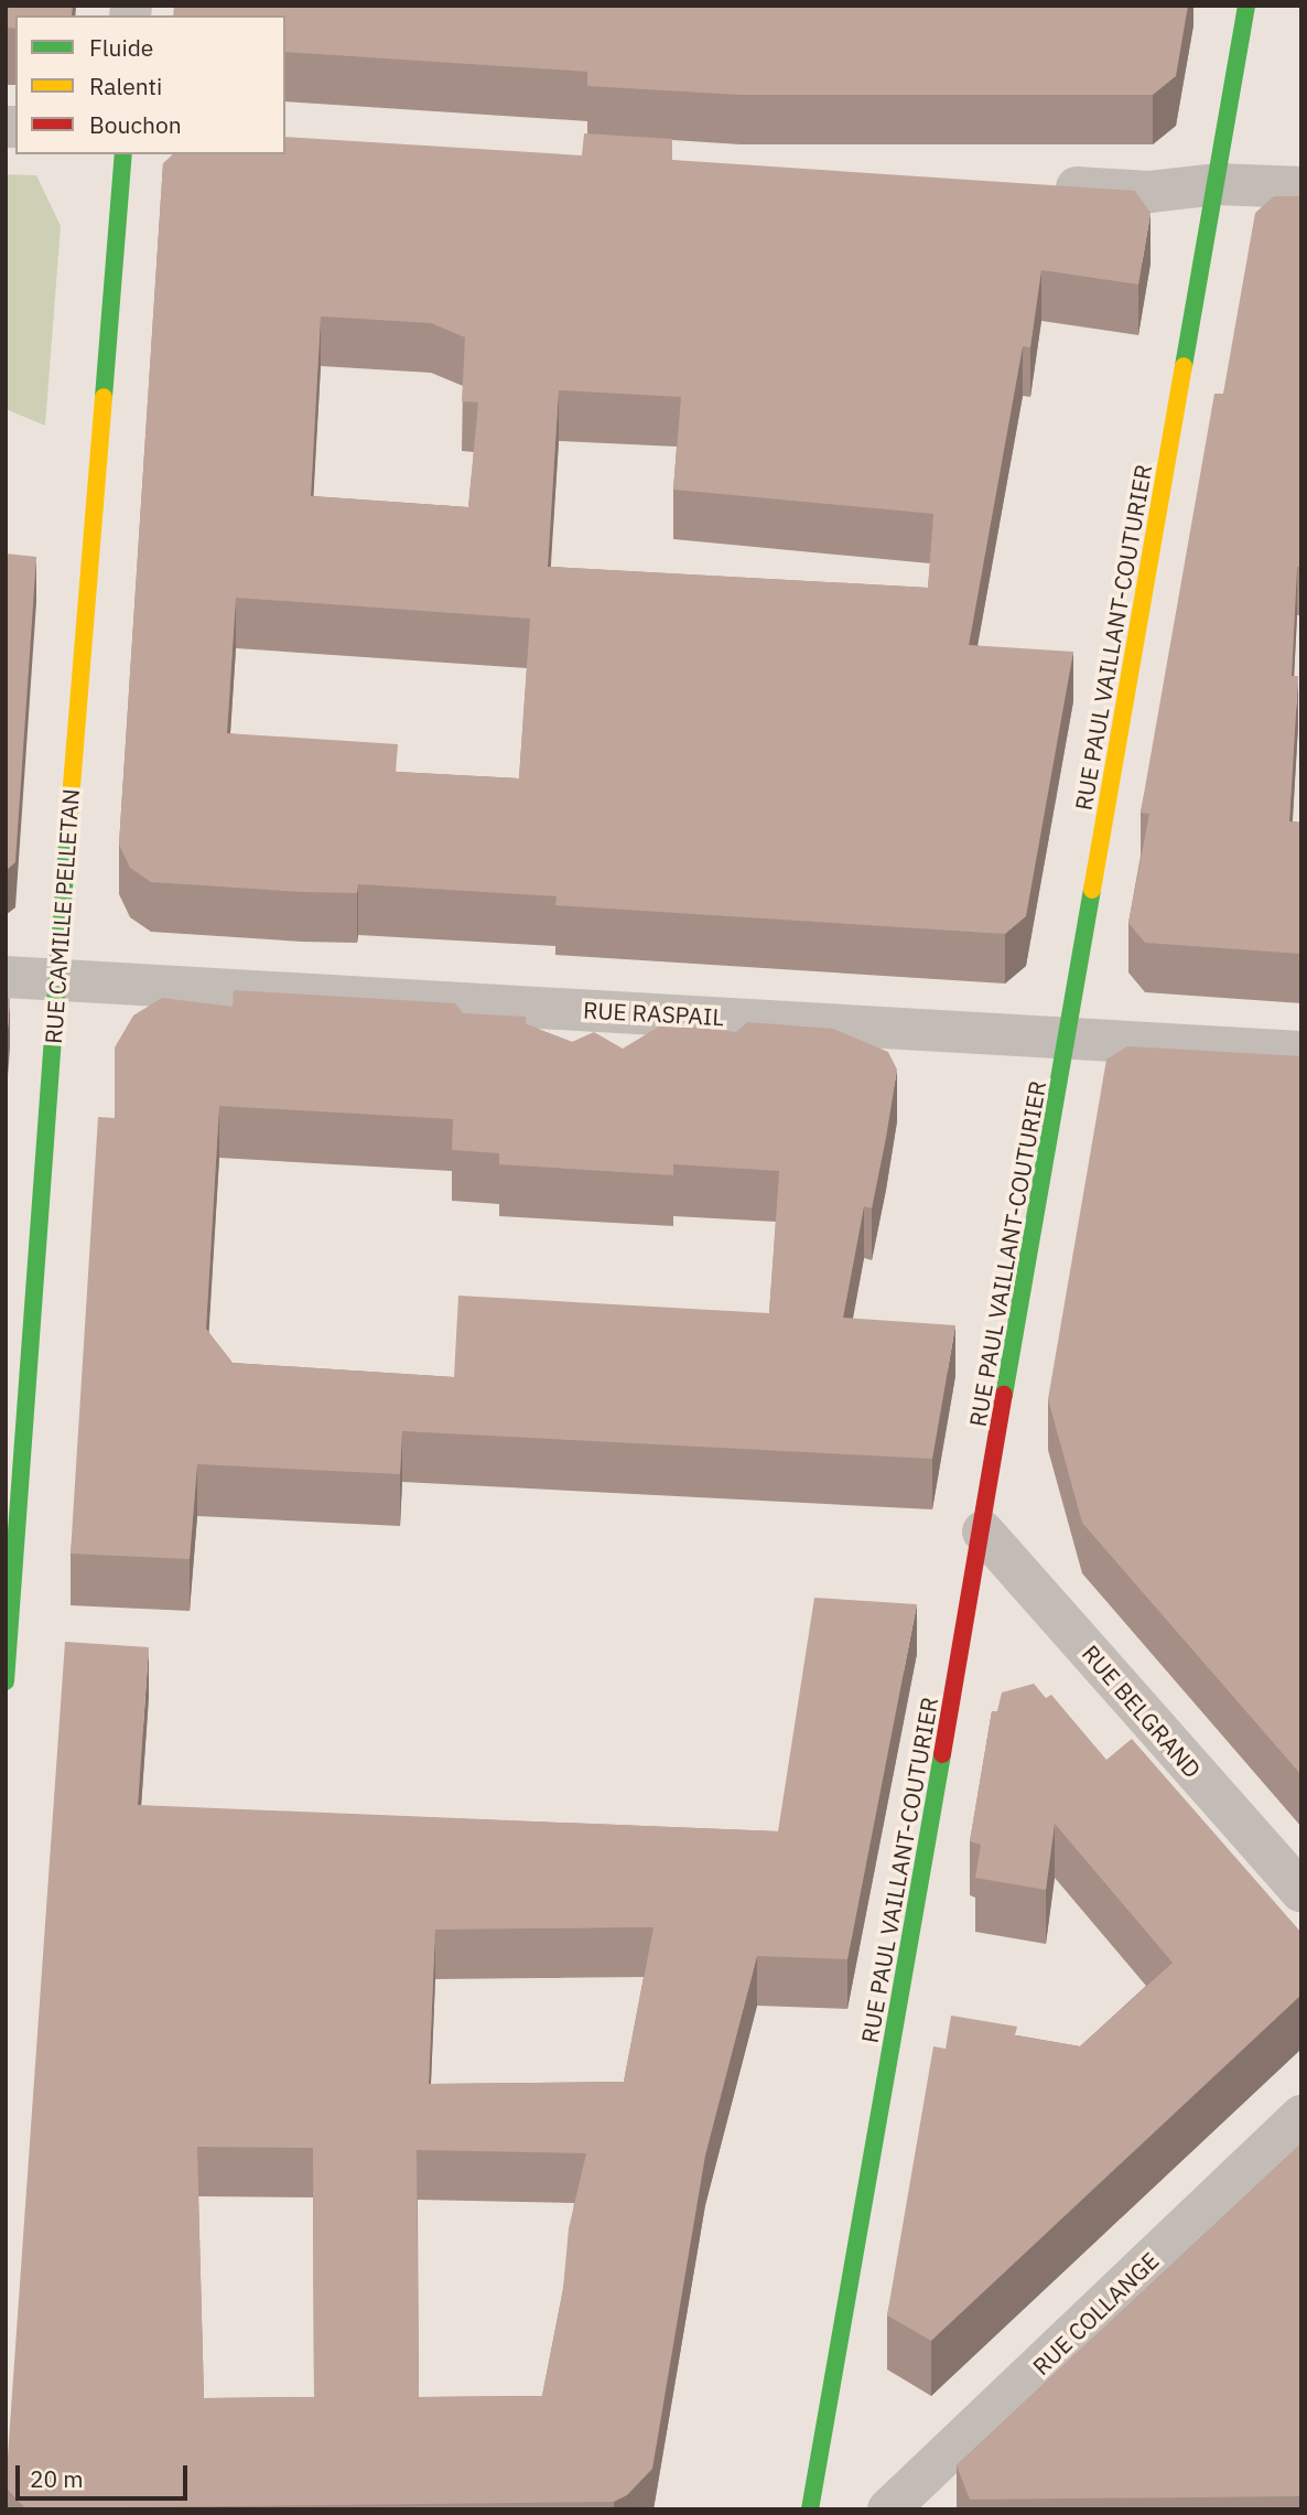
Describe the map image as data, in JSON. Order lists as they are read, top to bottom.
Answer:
{
  "streets": {
    "street": [
      "RUE PAUL VAILLANT-COUTURIER",
      "RUE CAMILLE PELLETAN",
      "RUE RASPAIL",
      "RUE BELGRAND",
      "RUE COLLANGE"
    ]
  },
  "crossings": [
    ["RUE PAUL VAILLANT-COUTURIER", "RUE RASPAIL"],
    ["RUE PAUL VAILLANT-COUTURIER", "RUE BELGRAND"],
    ["RUE CAMILLE PELLETAN", "RUE RASPAIL"]
  ],
  "legend": ["Fluide", "Ralenti", "Bouchon"],
  "scale_bar": "20 m"
}
